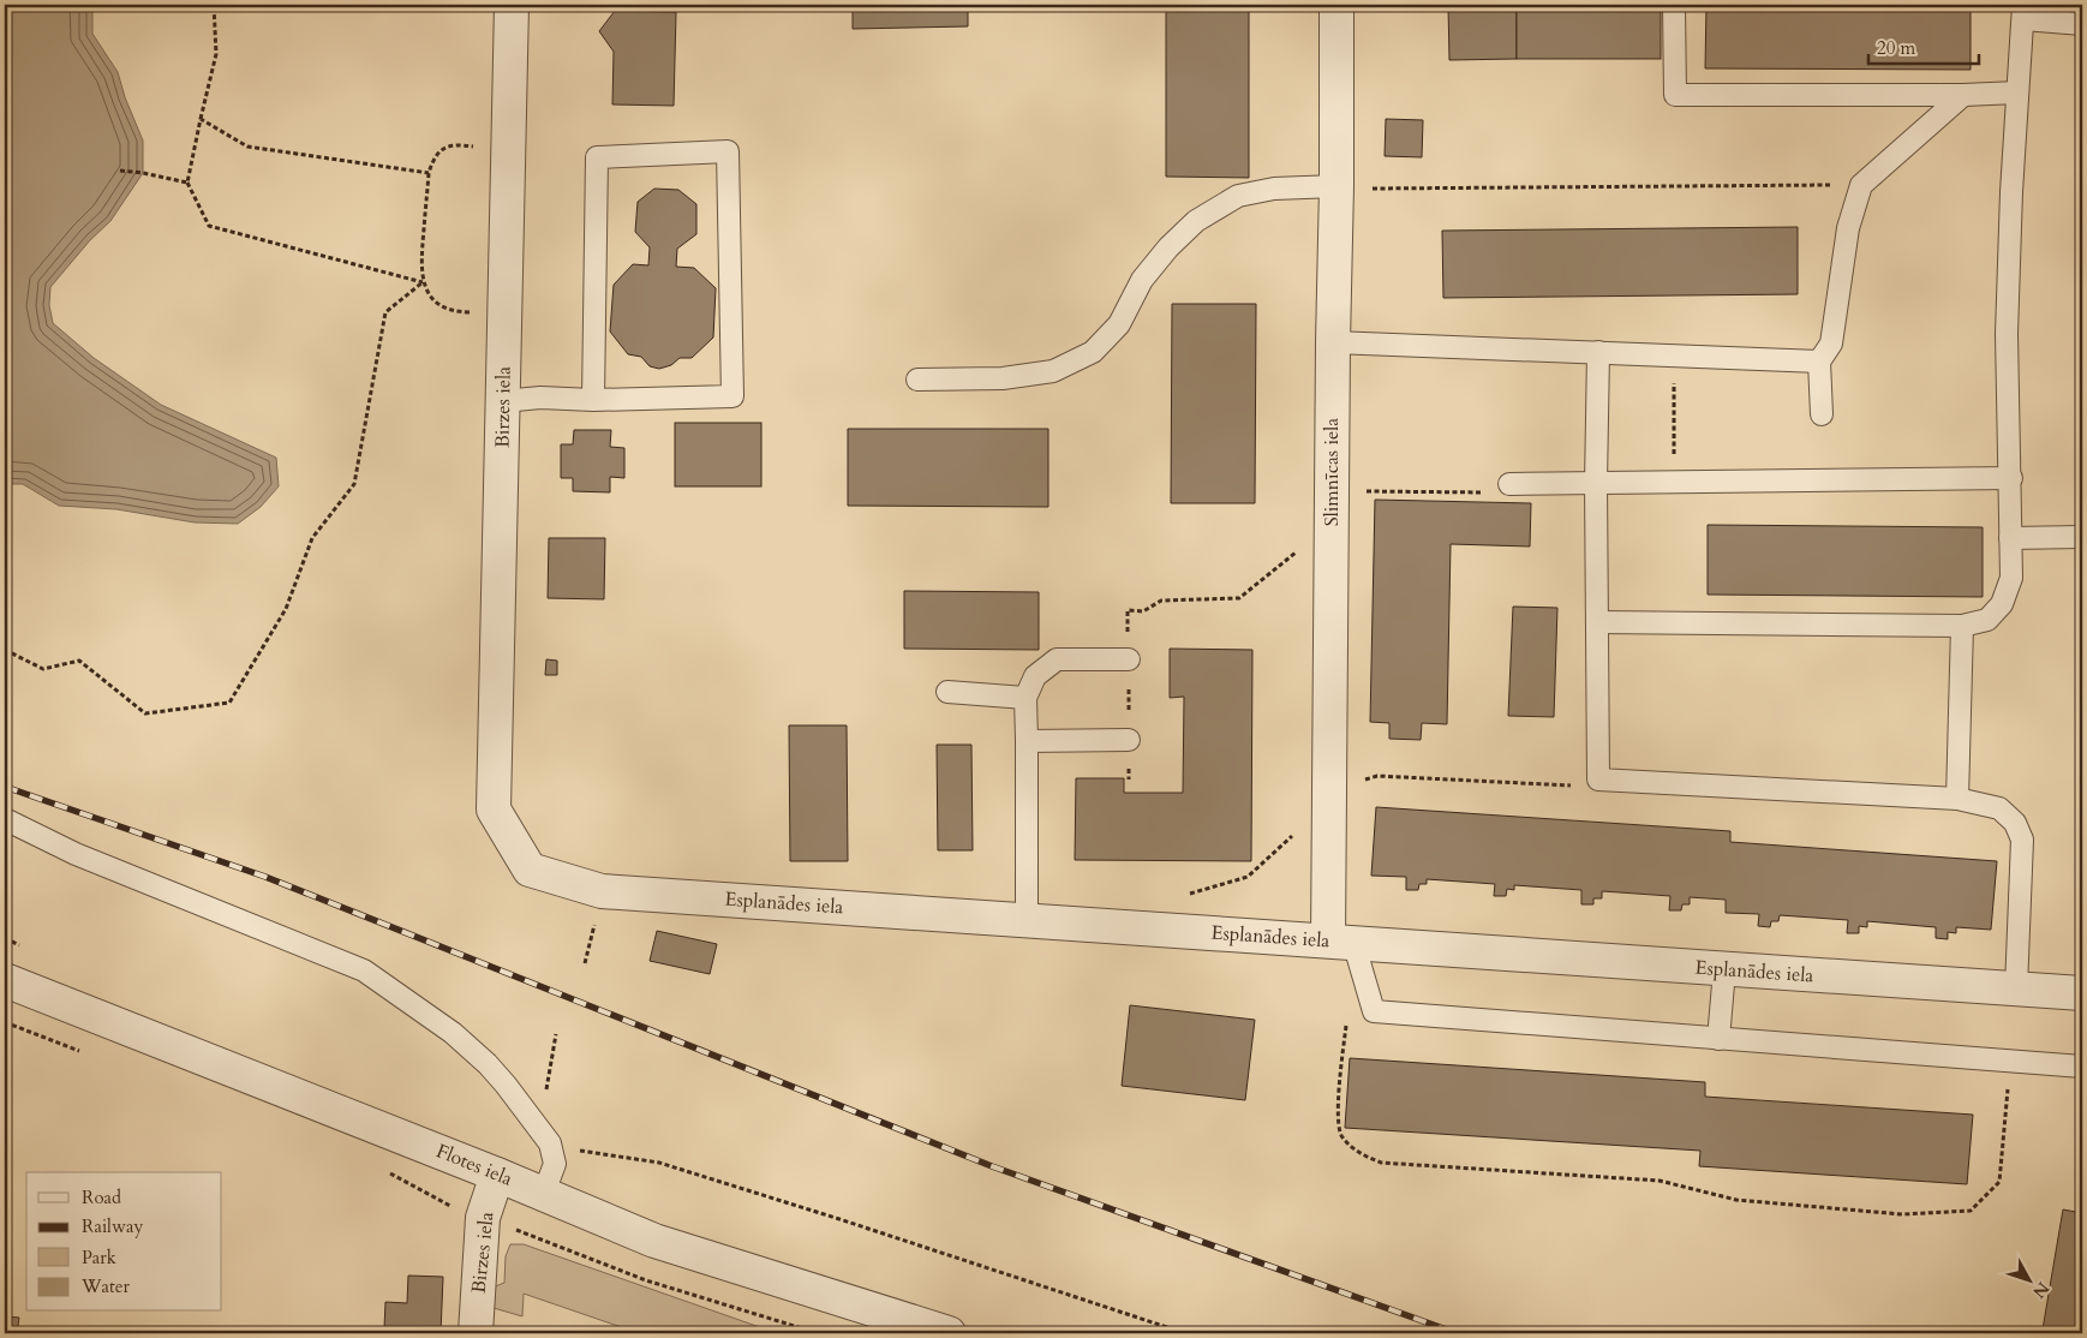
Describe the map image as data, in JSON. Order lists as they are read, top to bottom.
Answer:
{
  "streets": {
    "street": [
      "Birzes iela",
      "Slimnīcas iela",
      "Esplanādes iela",
      "Flotes iela"
    ]
  },
  "crossings": [
    ["Birzes iela", "Esplanādes iela"],
    ["Birzes iela", "Flotes iela"],
    ["Slimnīcas iela", "Esplanādes iela"]
  ],
  "legend": [
    "Road",
    "Railway",
    "Park",
    "Water"
  ],
  "scale_bar": "20 m",
  "north": "bottom right"
}
